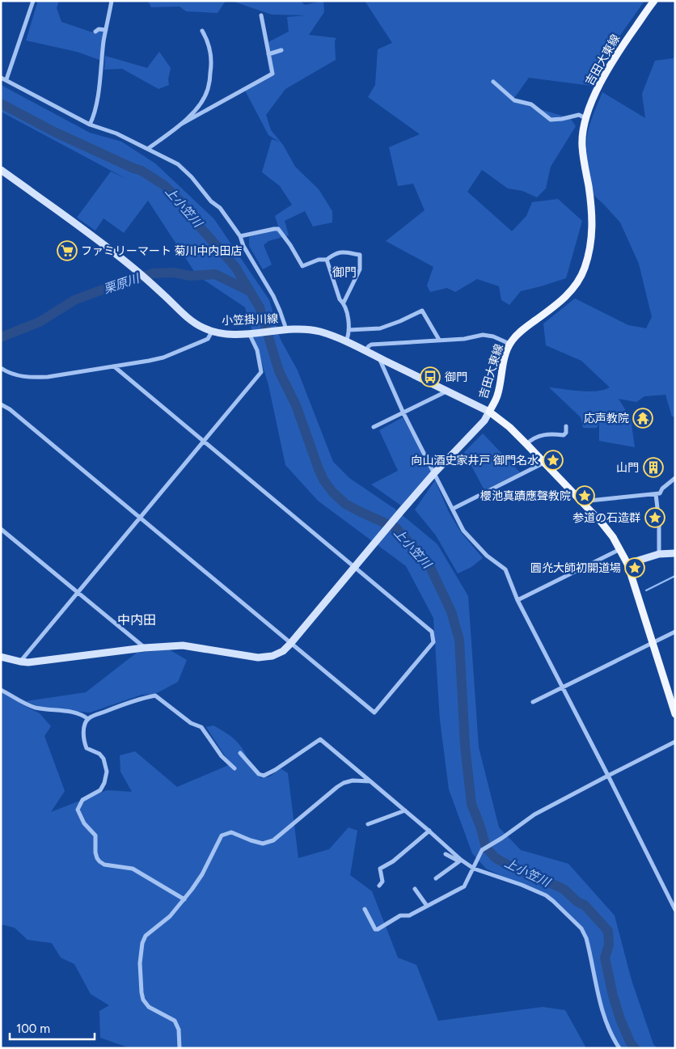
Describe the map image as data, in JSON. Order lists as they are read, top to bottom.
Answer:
{
  "streets": {
    "main road": ["吉田大東線"],
    "street": ["小笠掛川線"]
  },
  "crossings": [
    ["吉田大東線", "小笠掛川線"]
  ],
  "districts": ["御門", "中内田"],
  "water": ["上小笠川", "栗原川"],
  "places": {
    "supermarket": ["ファミリーマート 菊川中内田店"],
    "bus stop": ["御門"],
    "temple": ["応声教院"],
    "place": [
      "向山酒史家井戸 御門名水",
      "櫻池真蹟應聲教院",
      "参道の石造群",
      "圓灮大師初開道場"
    ],
    "building": ["山門"]
  },
  "scale_bar": "100 m"
}
